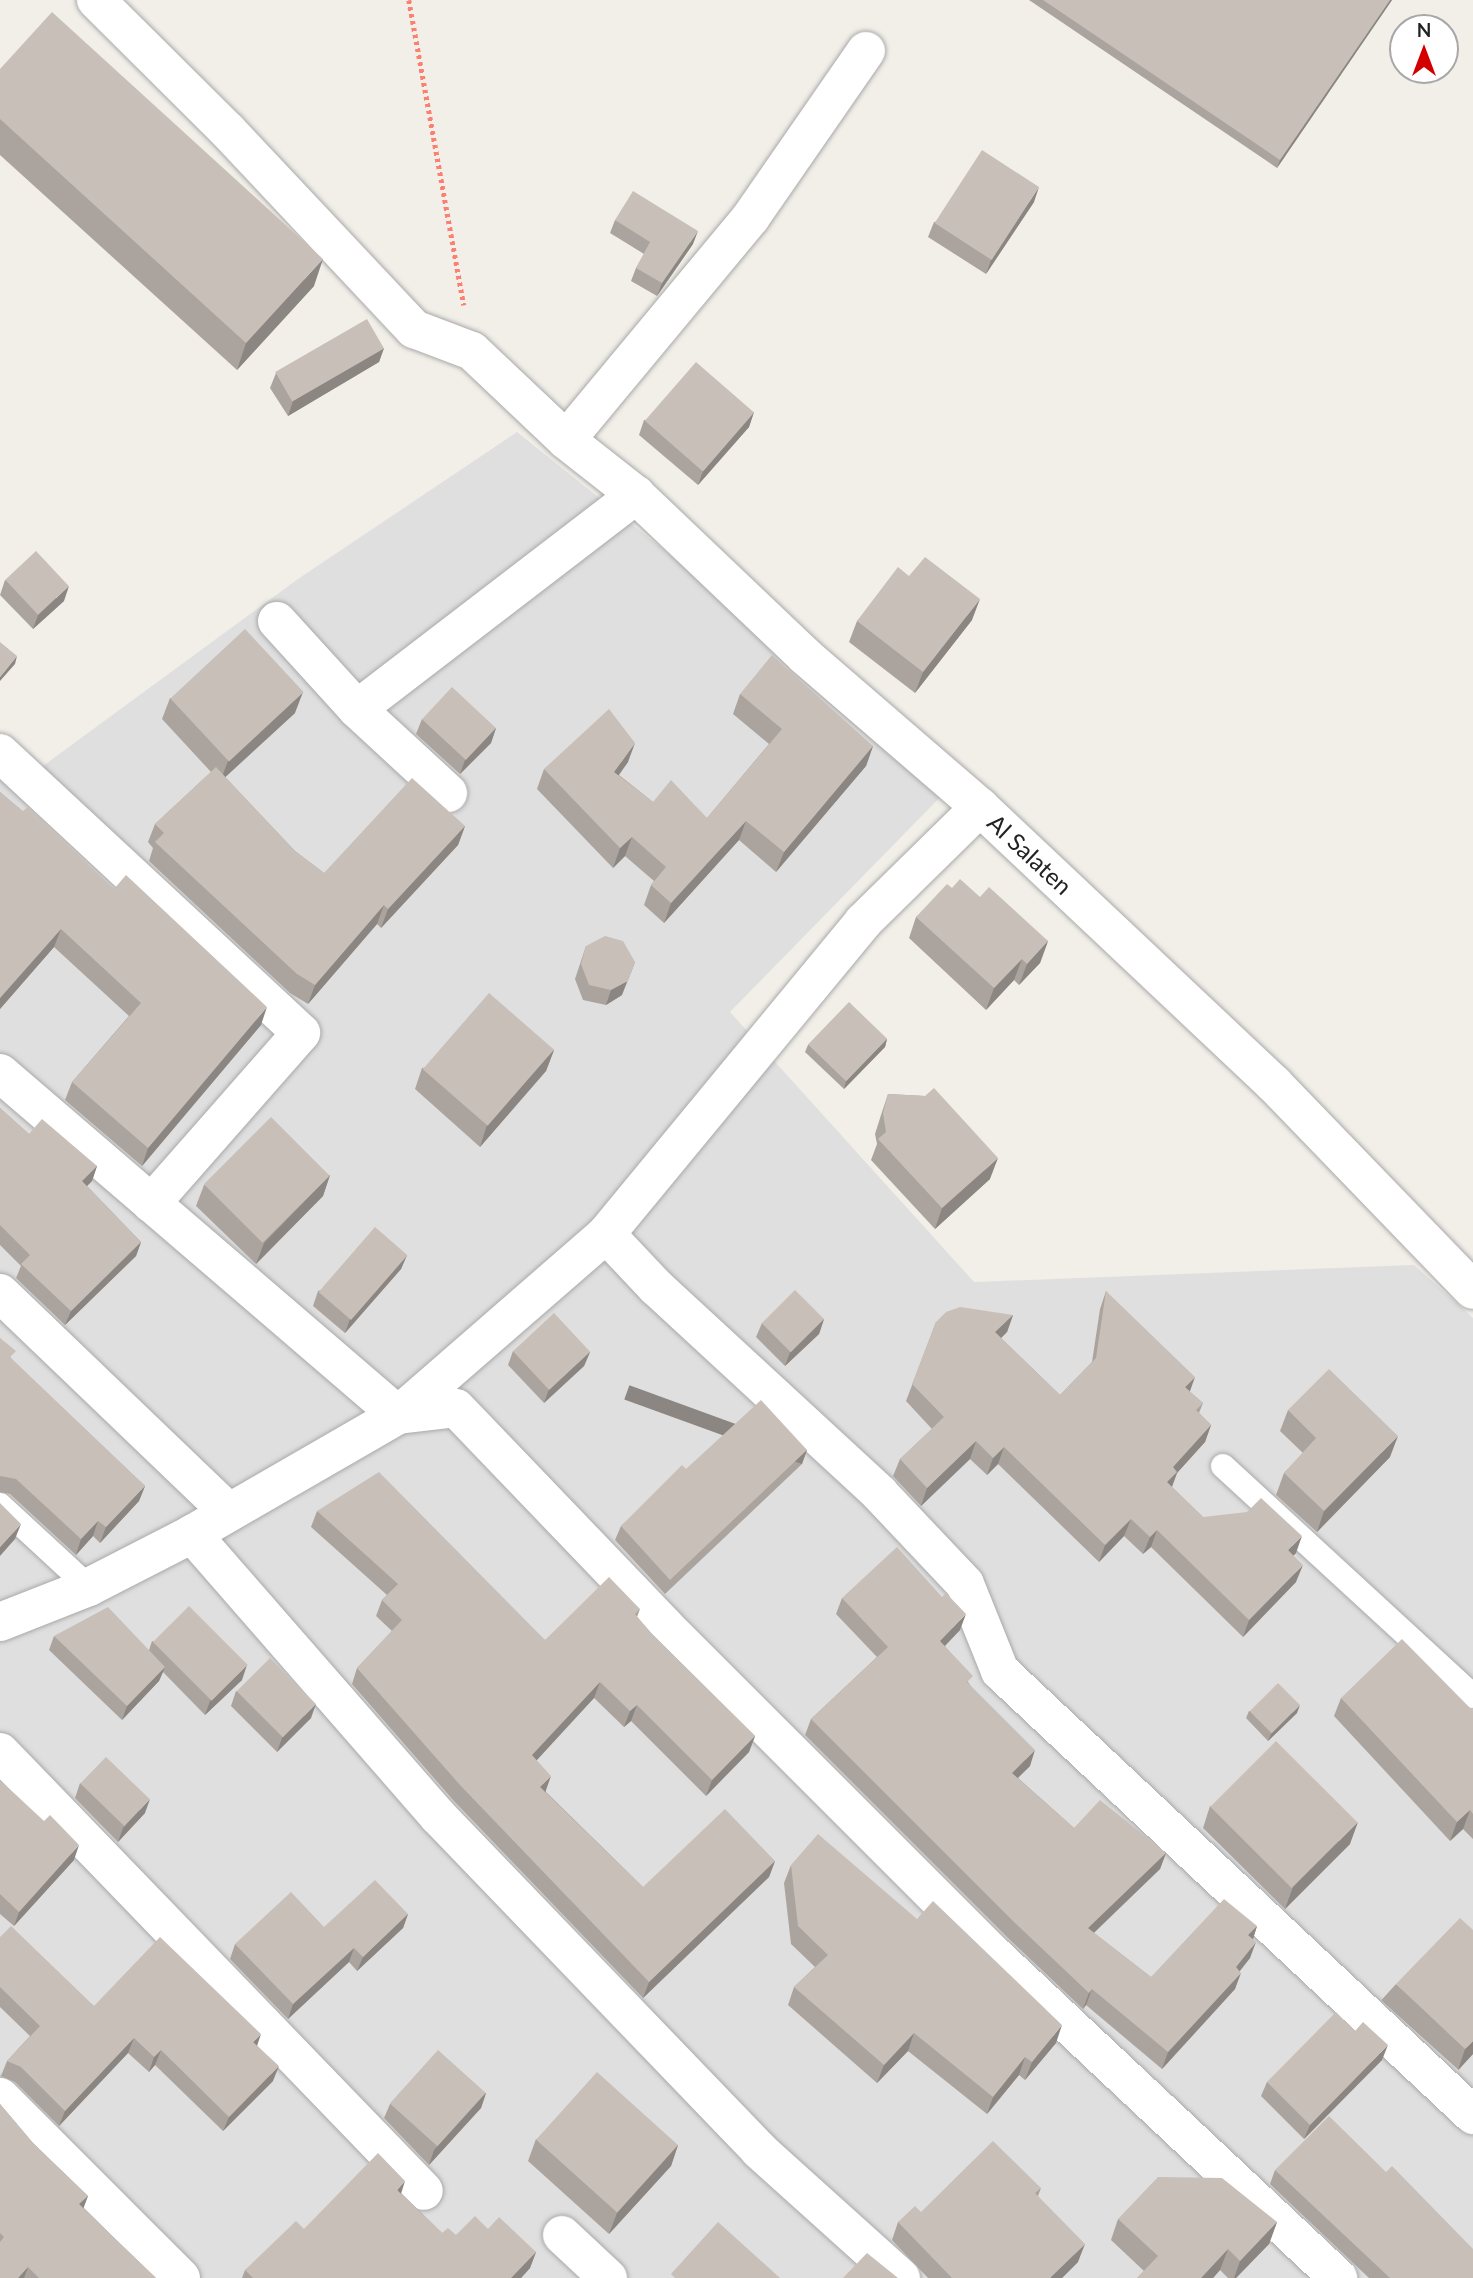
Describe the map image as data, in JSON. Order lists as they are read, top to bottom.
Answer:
{
  "streets": {
    "street": ["Al Salaten"]
  },
  "north": "top"
}
